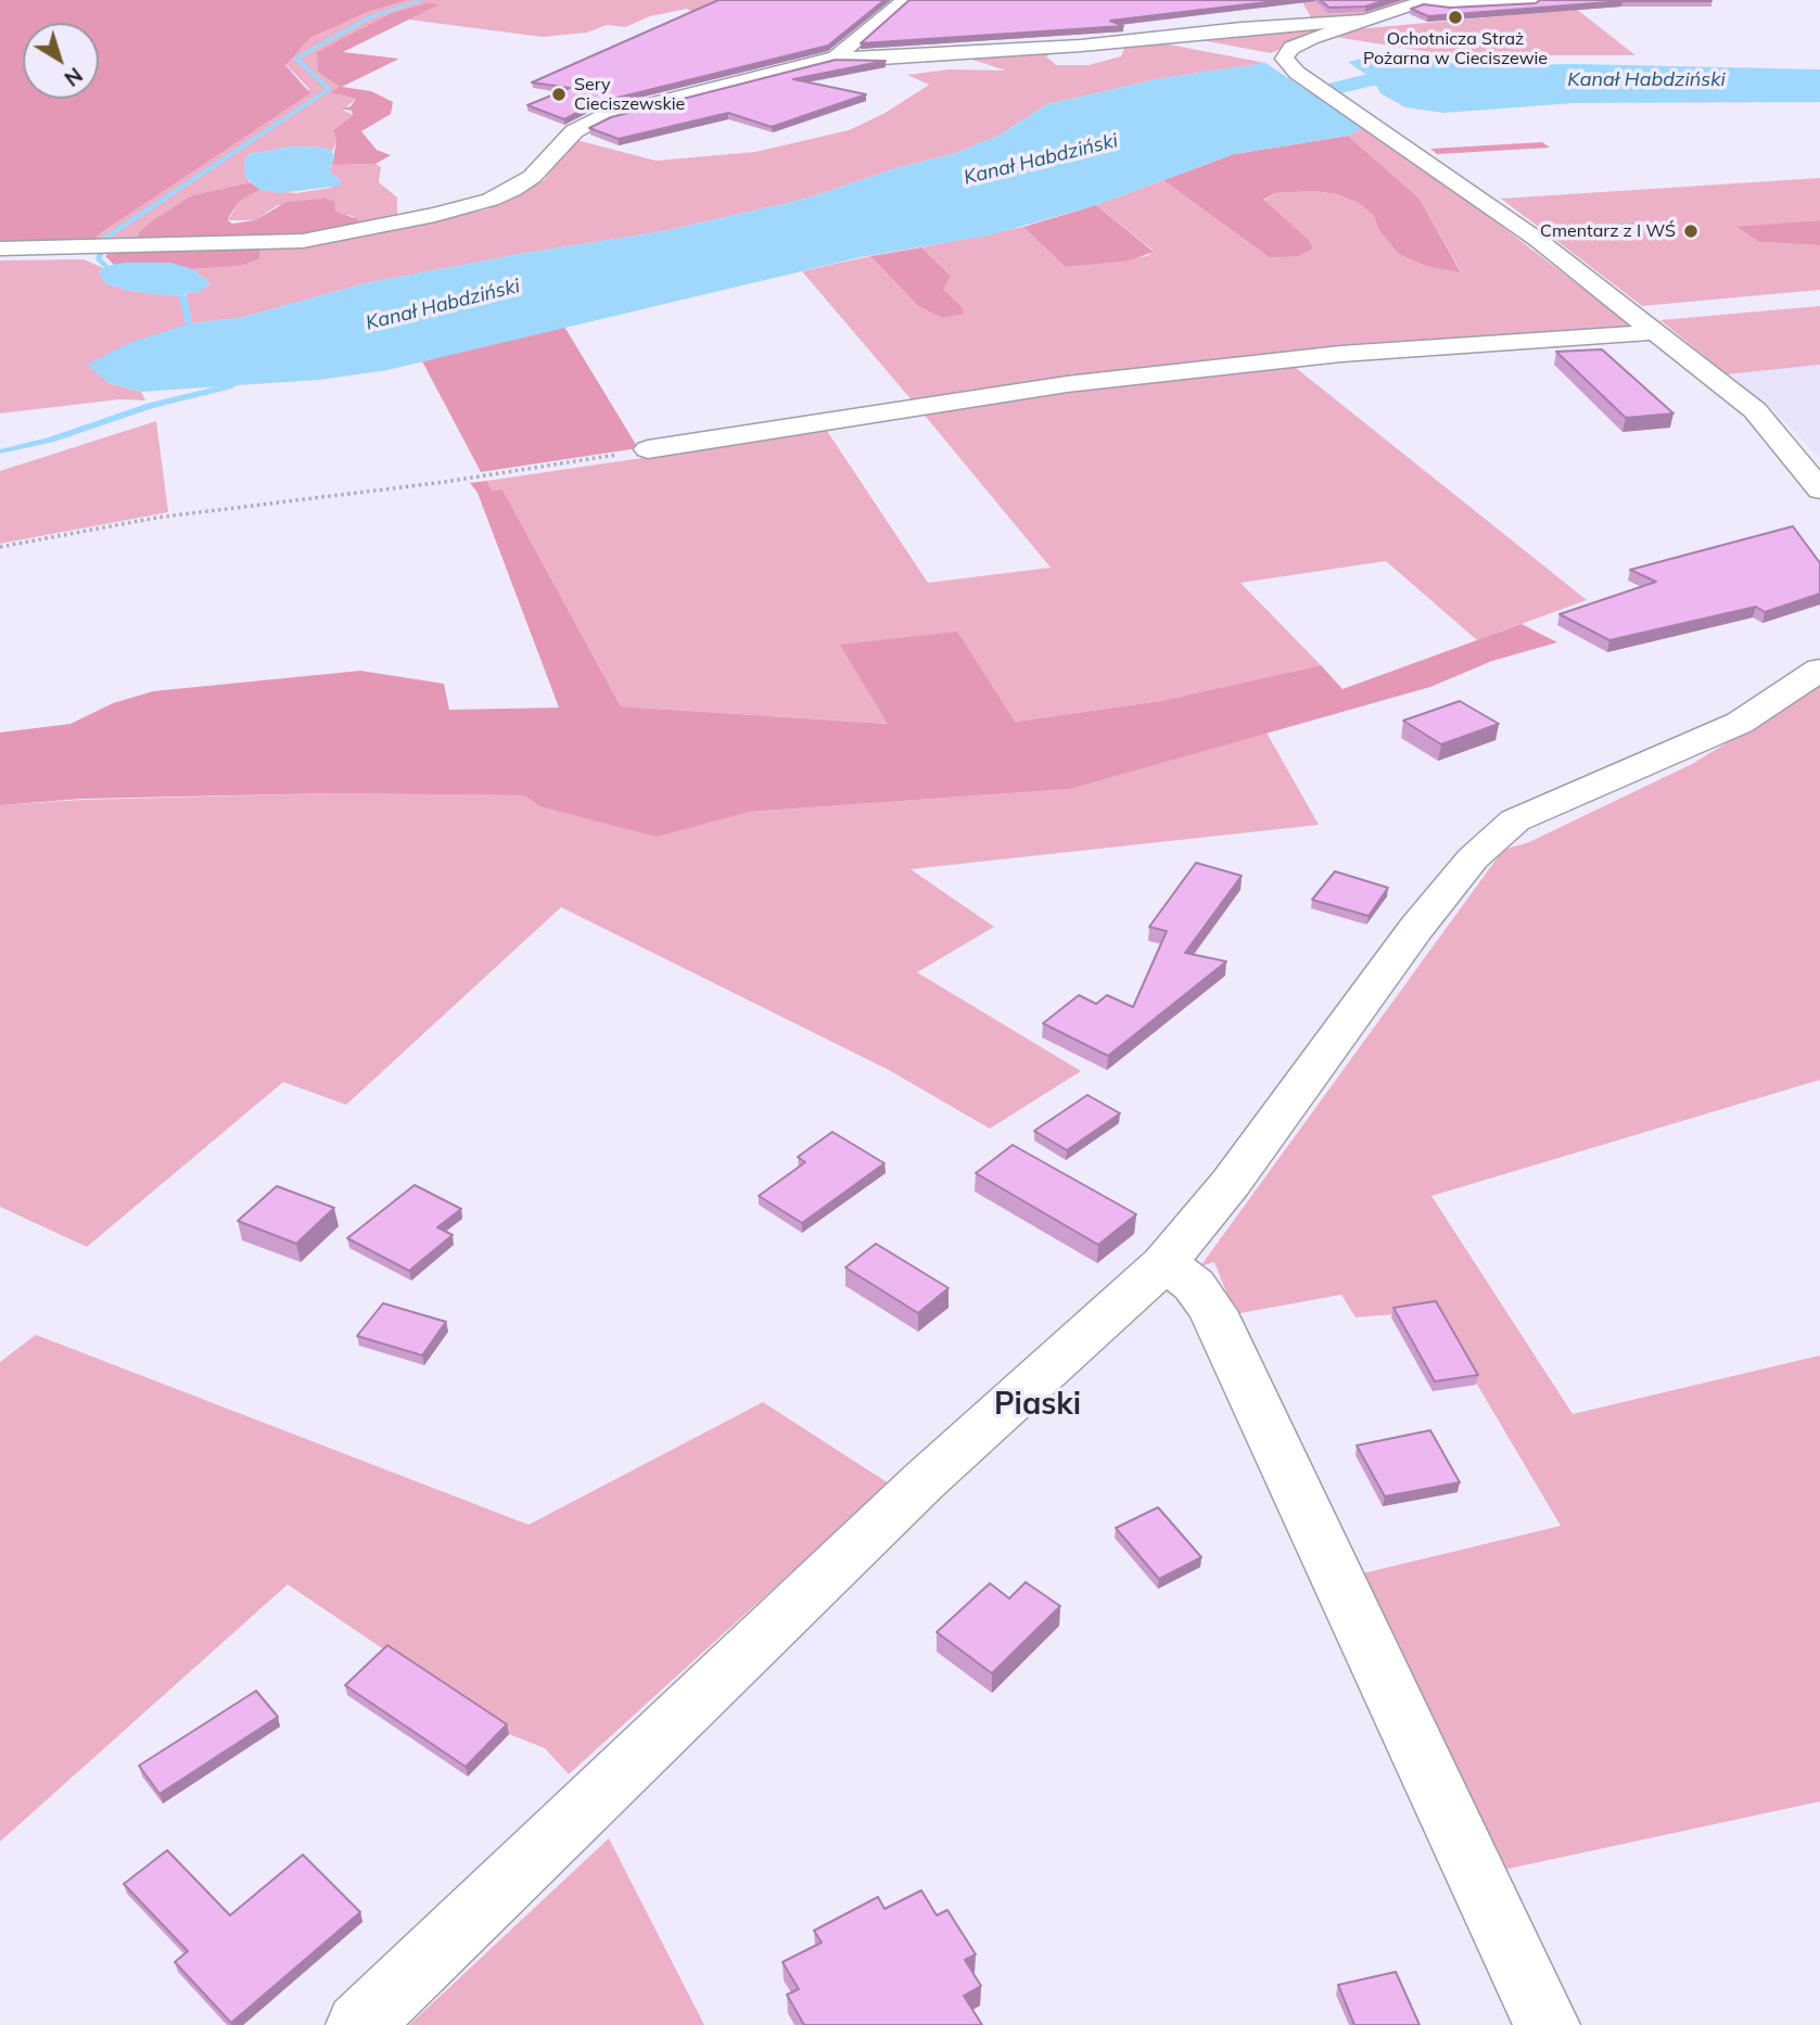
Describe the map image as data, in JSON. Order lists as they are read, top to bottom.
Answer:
{
  "districts": ["Piaski"],
  "water": ["Kanał Habdziński"],
  "places": ["Ochotnicza Straż Pożarna w Cieciszewie", "Sery Cieciszewskie", "Cmentarz z I WŚ"],
  "north": "bottom right"
}
